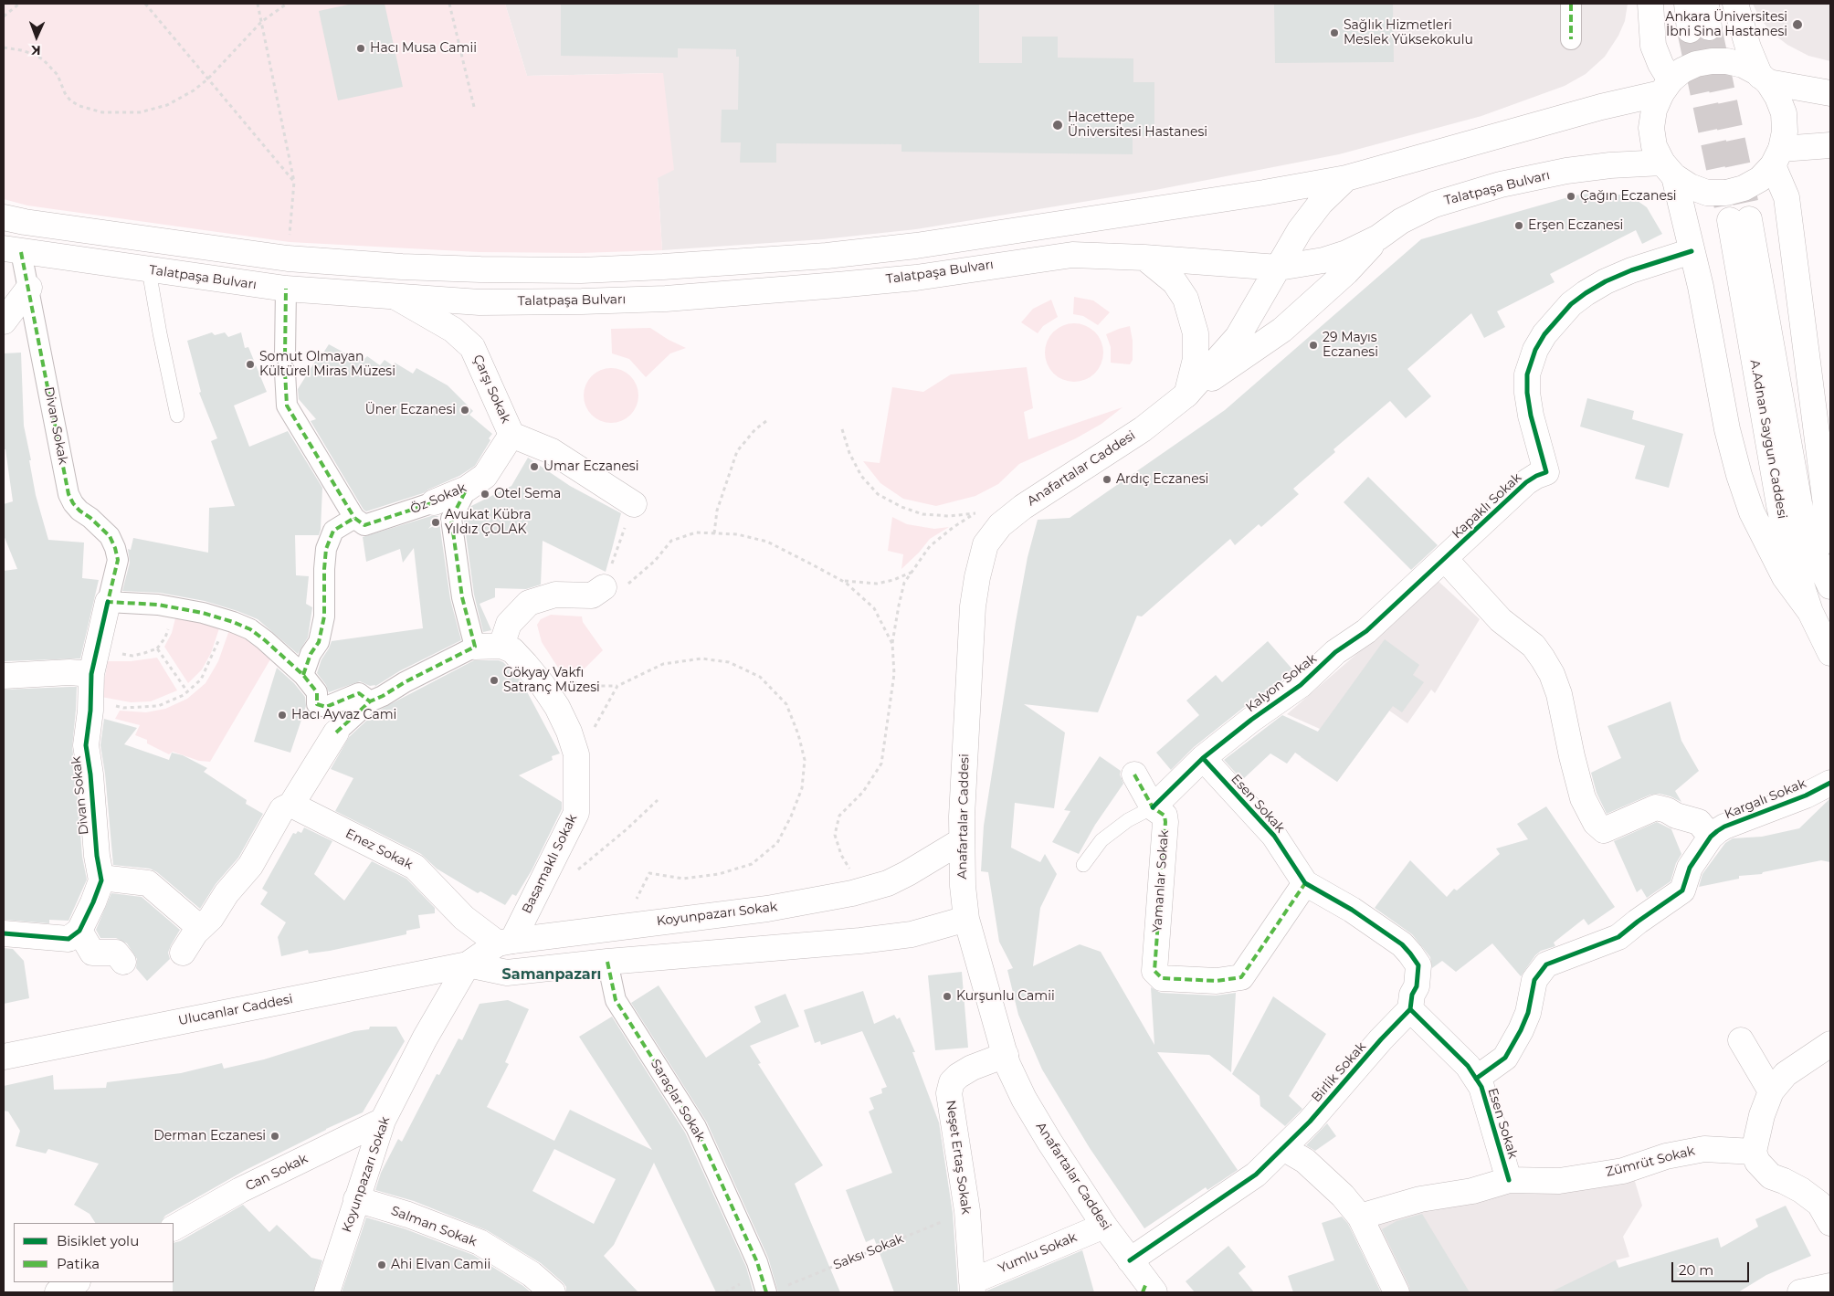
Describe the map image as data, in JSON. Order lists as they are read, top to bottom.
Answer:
{
  "streets": {
    "main road": [
      "Talatpaşa Bulvarı",
      "Çarşı Sokak",
      "Divan Sokak",
      "A.Adnan Saygun Caddesi",
      "Anafartalar Caddesi",
      "Öz Sokak",
      "Kapaklı Sokak",
      "Kalyon Sokak",
      "Kargalı Sokak",
      "Esen Sokak",
      "Enez Sokak",
      "Basamaklı Sokak",
      "Yamanlar Sokak",
      "Koyunpazarı Sokak",
      "Ulucanlar Caddesi",
      "Birlik Sokak",
      "Neşet Ertaş Sokak",
      "Zümrüt Sokak",
      "Can Sokak",
      "Salman Sokak",
      "Yumlu Sokak"
    ],
    "street": ["Saraçlar Sokak"],
    "path": ["Saksı Sokak"]
  },
  "crossings": [
    ["Talatpaşa Bulvarı", "Çarşı Sokak"],
    ["Talatpaşa Bulvarı", "Divan Sokak"],
    ["Çarşı Sokak", "Öz Sokak"],
    ["Anafartalar Caddesi", "Koyunpazarı Sokak"],
    ["Anafartalar Caddesi", "Birlik Sokak"],
    ["Anafartalar Caddesi", "Neşet Ertaş Sokak"],
    ["Anafartalar Caddesi", "Yumlu Sokak"],
    ["Kapaklı Sokak", "Kalyon Sokak"],
    ["Kalyon Sokak", "Esen Sokak"],
    ["Kalyon Sokak", "Yamanlar Sokak"],
    ["Esen Sokak", "Yamanlar Sokak"],
    ["Esen Sokak", "Birlik Sokak"],
    ["Esen Sokak", "Zümrüt Sokak"],
    ["Enez Sokak", "Basamaklı Sokak"],
    ["Enez Sokak", "Koyunpazarı Sokak"],
    ["Basamaklı Sokak", "Koyunpazarı Sokak"],
    ["Koyunpazarı Sokak", "Ulucanlar Caddesi"],
    ["Koyunpazarı Sokak", "Can Sokak"],
    ["Koyunpazarı Sokak", "Salman Sokak"],
    ["Neşet Ertaş Sokak", "Saksı Sokak"],
    ["Neşet Ertaş Sokak", "Yumlu Sokak"]
  ],
  "districts": ["Samanpazarı"],
  "places": [
    "Ankara Üniversitesi İbni Sina Hastanesi",
    "Sağlık Hizmetleri Meslek Yüksekokulu",
    "Hacı Musa Camii",
    "Hacettepe Üniversitesi Hastanesi",
    "Çağın Eczanesi",
    "Erşen Eczanesi",
    "29 Mayıs Eczanesi",
    "Somut Olmayan Kültürel Miras Müzesi",
    "Üner Eczanesi",
    "Umar Eczanesi",
    "Ardıç Eczanesi",
    "Otel Sema",
    "Avukat Kübra Yıldız ÇOLAK",
    "Gökyay Vakfı Satranç Müzesi",
    "Hacı Ayvaz Cami",
    "Kurşunlu Camii",
    "Derman Eczanesi",
    "Ahi Elvan Camii"
  ],
  "legend": ["Bisiklet yolu", "Patika"],
  "scale_bar": "20 m",
  "north": "bottom"
}
